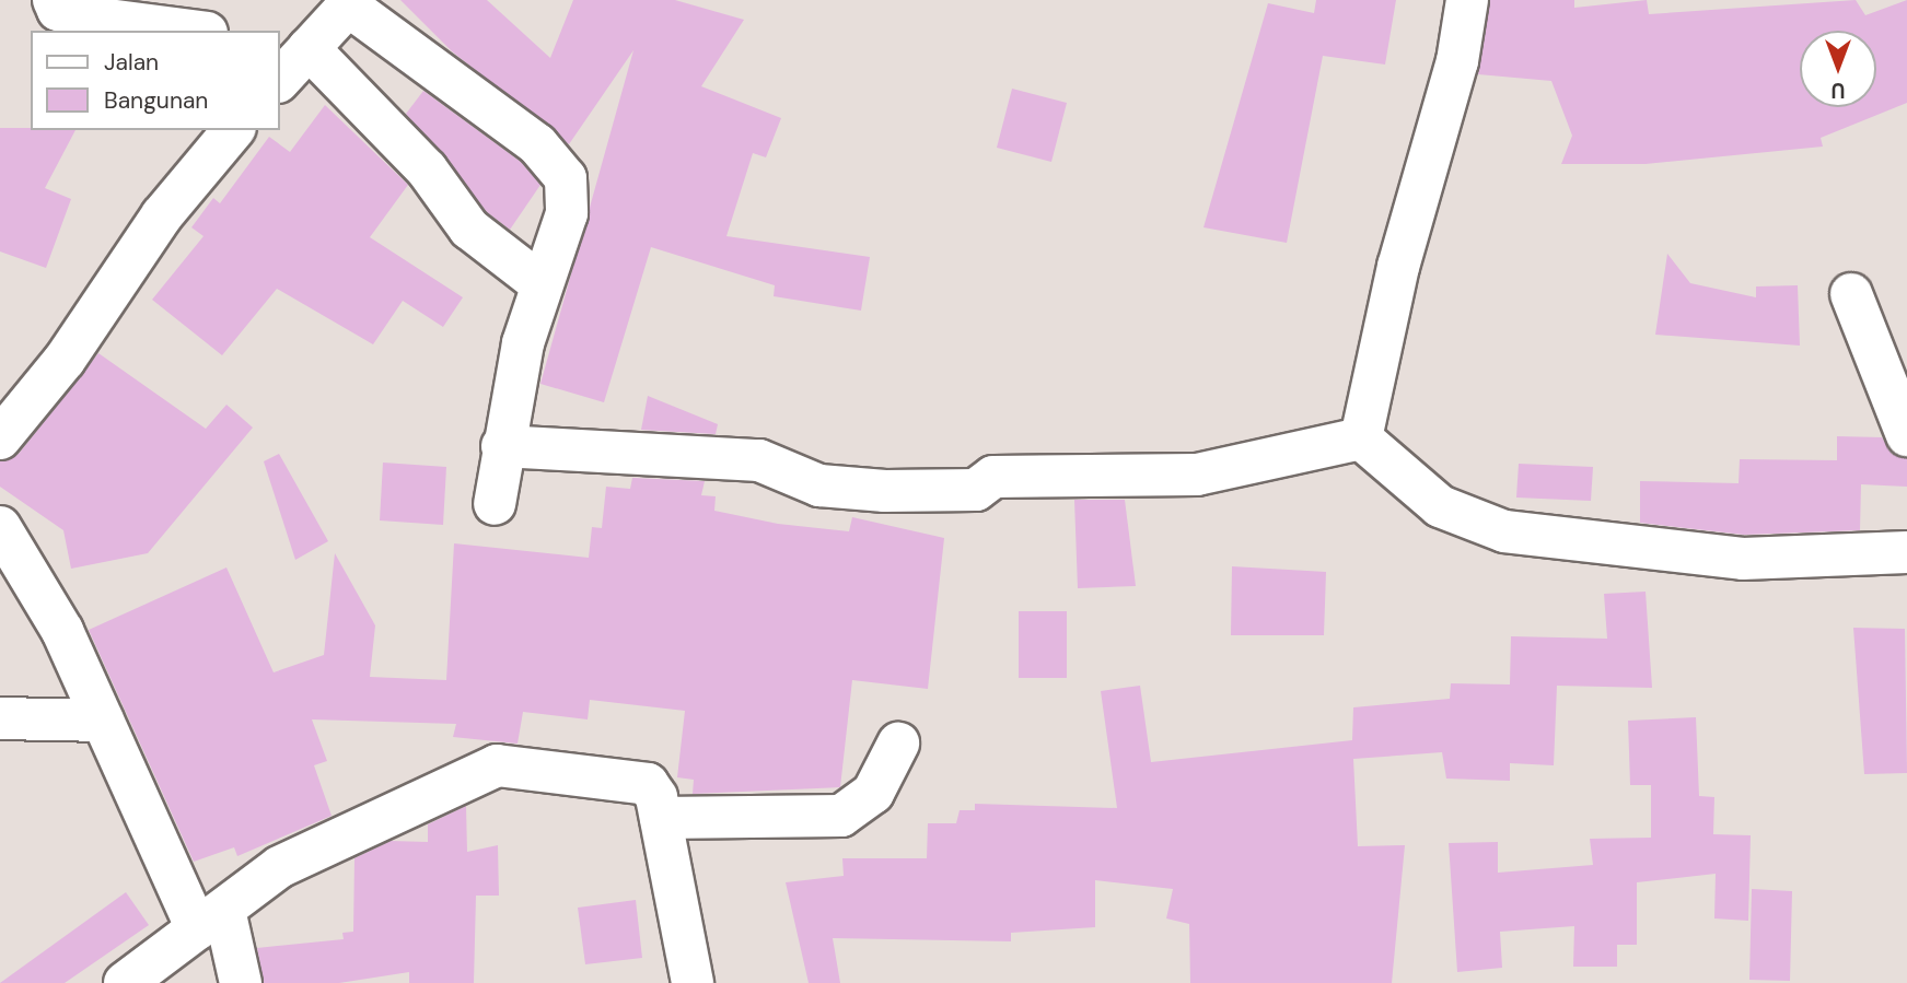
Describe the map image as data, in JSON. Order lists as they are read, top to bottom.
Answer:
{
  "legend": ["Jalan", "Bangunan"],
  "north": "bottom"
}
